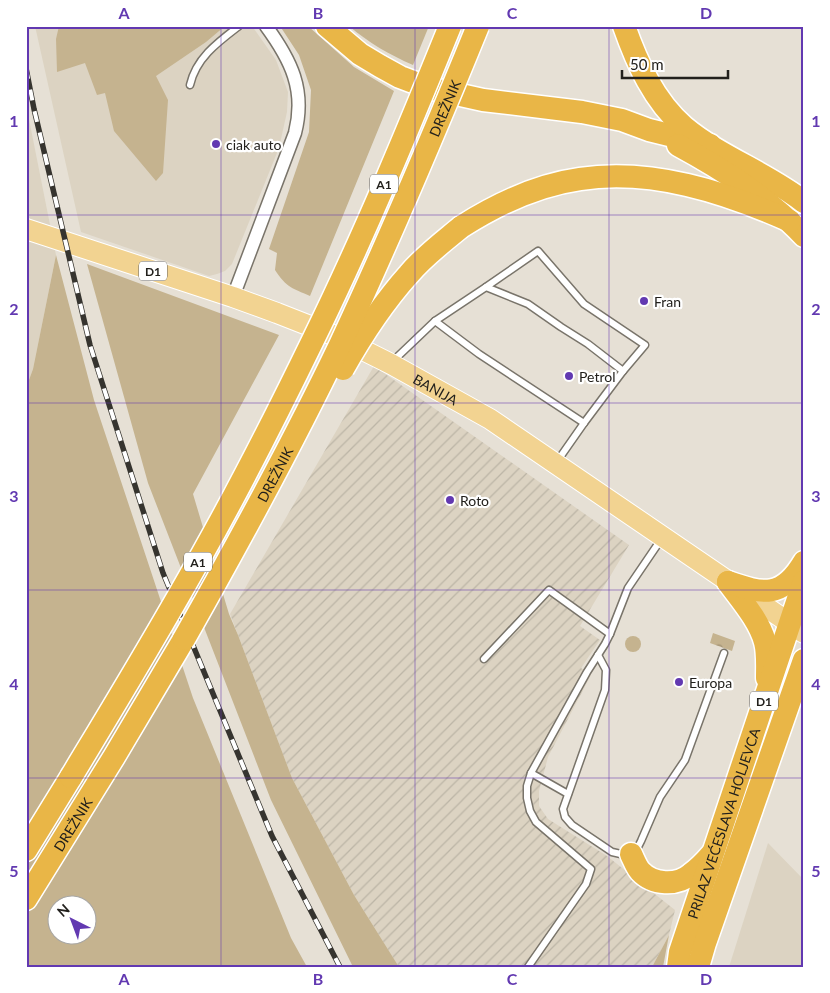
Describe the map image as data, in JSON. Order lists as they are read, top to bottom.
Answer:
{
  "streets": {
    "highway": [
      "DREŽNIK",
      "A1",
      "D1",
      "PRILAZ VEĆESLAVA HOLJEVCA"
    ],
    "main road": ["BANIJA"]
  },
  "crossings": [
    ["BANIJA", "PRILAZ VEĆESLAVA HOLJEVCA"]
  ],
  "places": [
    "ciak auto",
    "Fran",
    "Petrol",
    "Roto",
    "Europa"
  ],
  "scale_bar": "50 m",
  "north": "top left",
  "grid": {
    "columns": [
      "A",
      "B",
      "C",
      "D"
    ],
    "rows": [
      "1",
      "2",
      "3",
      "4",
      "5"
    ]
  }
}
